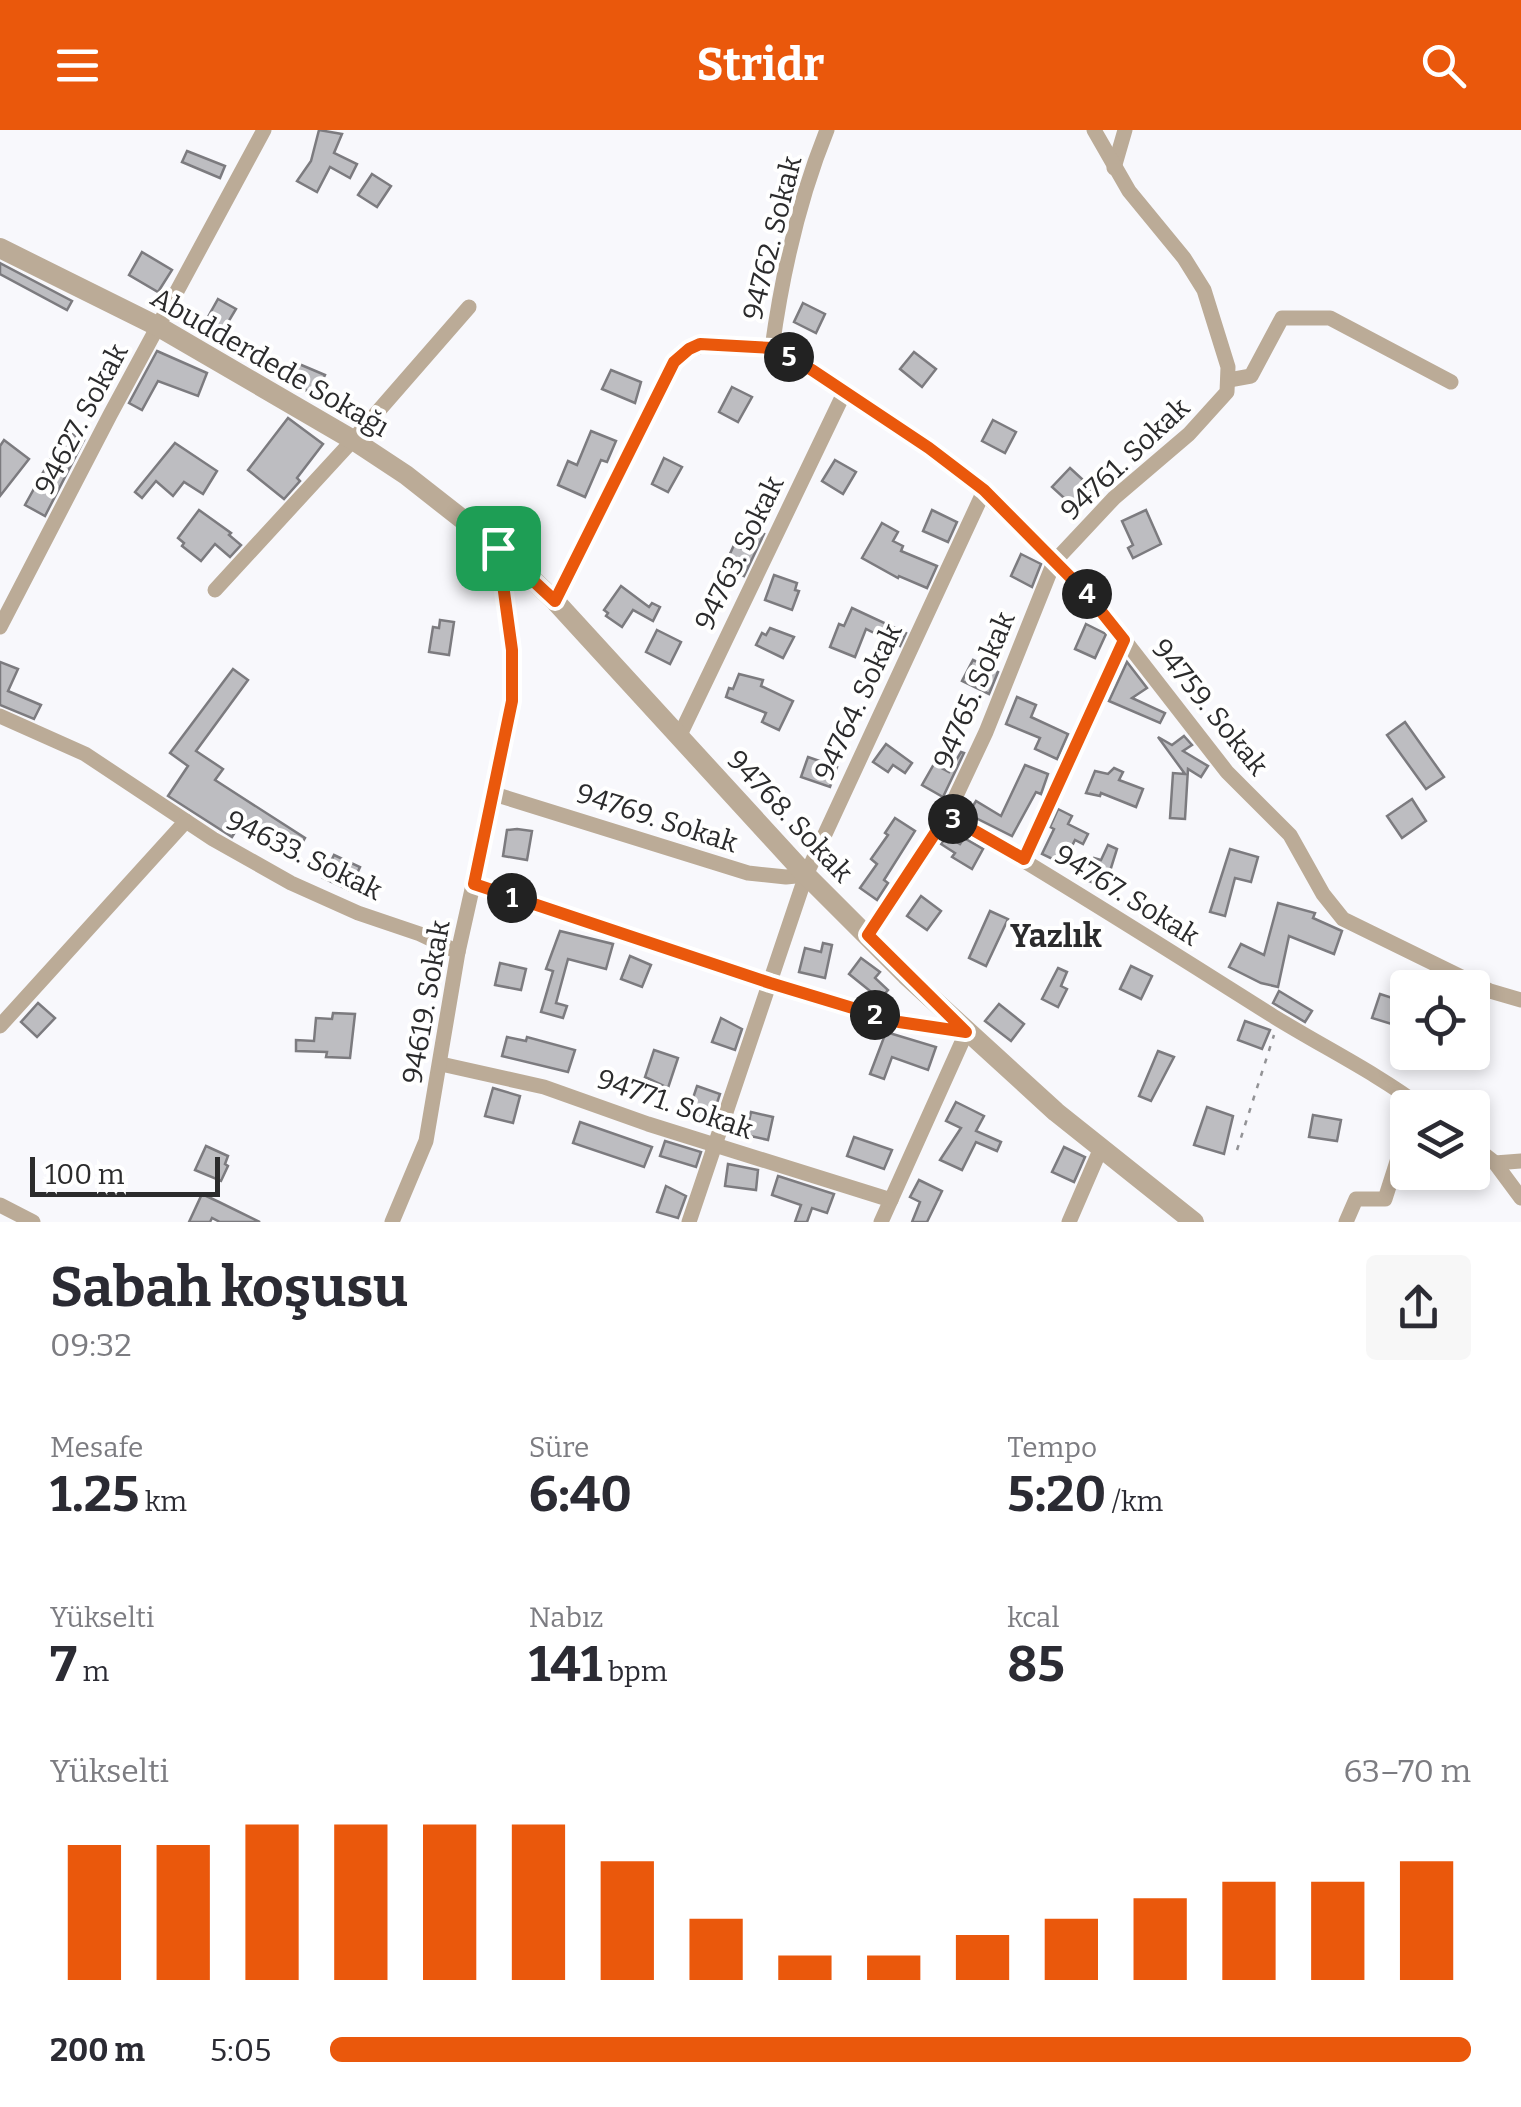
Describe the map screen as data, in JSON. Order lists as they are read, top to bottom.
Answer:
{
  "streets": {
    "street": [
      "94762. Sokak",
      "Abudderdede Sokağı",
      "94627. Sokak",
      "94761. Sokak",
      "94763. Sokak",
      "94765. Sokak",
      "94764. Sokak",
      "94759. Sokak",
      "94768. Sokak",
      "94769. Sokak",
      "94633. Sokak",
      "94767. Sokak",
      "94619. Sokak",
      "94771. Sokak"
    ]
  },
  "crossings": [
    ["94762. Sokak", "94759. Sokak"],
    ["94762. Sokak", "94768. Sokak"],
    ["Abudderdede Sokağı", "94627. Sokak"],
    ["Abudderdede Sokağı", "94768. Sokak"],
    ["Abudderdede Sokağı", "94619. Sokak"],
    ["94761. Sokak", "94765. Sokak"],
    ["94761. Sokak", "94759. Sokak"],
    ["94763. Sokak", "94759. Sokak"],
    ["94763. Sokak", "94768. Sokak"],
    ["94765. Sokak", "94759. Sokak"],
    ["94765. Sokak", "94768. Sokak"],
    ["94765. Sokak", "94767. Sokak"],
    ["94764. Sokak", "94759. Sokak"],
    ["94764. Sokak", "94768. Sokak"],
    ["94764. Sokak", "94769. Sokak"],
    ["94764. Sokak", "94771. Sokak"],
    ["94768. Sokak", "94769. Sokak"],
    ["94768. Sokak", "94619. Sokak"],
    ["94769. Sokak", "94619. Sokak"],
    ["94633. Sokak", "94619. Sokak"],
    ["94619. Sokak", "94771. Sokak"]
  ],
  "districts": ["Yazlık"],
  "scale_bar": "100 m",
  "page": {
    "header": "Stridr",
    "pins": [
      "5",
      "4",
      "3",
      "1",
      "2"
    ],
    "scale": "100 m",
    "heading": ["Sabah koşusu", "09:32"],
    "stats": [
      ["Mesafe", "1.25 km"],
      ["Süre", "6:40"],
      ["Tempo", "5:20 /km"],
      ["Yükselti", "7 m"],
      ["Nabız", "141 bpm"],
      ["kcal", "85"]
    ],
    "chart": ["Yükselti", "63–70 m"],
    "list": [
      {
        "name": "200 m",
        "note": "5:05"
      }
    ]
  }
}
